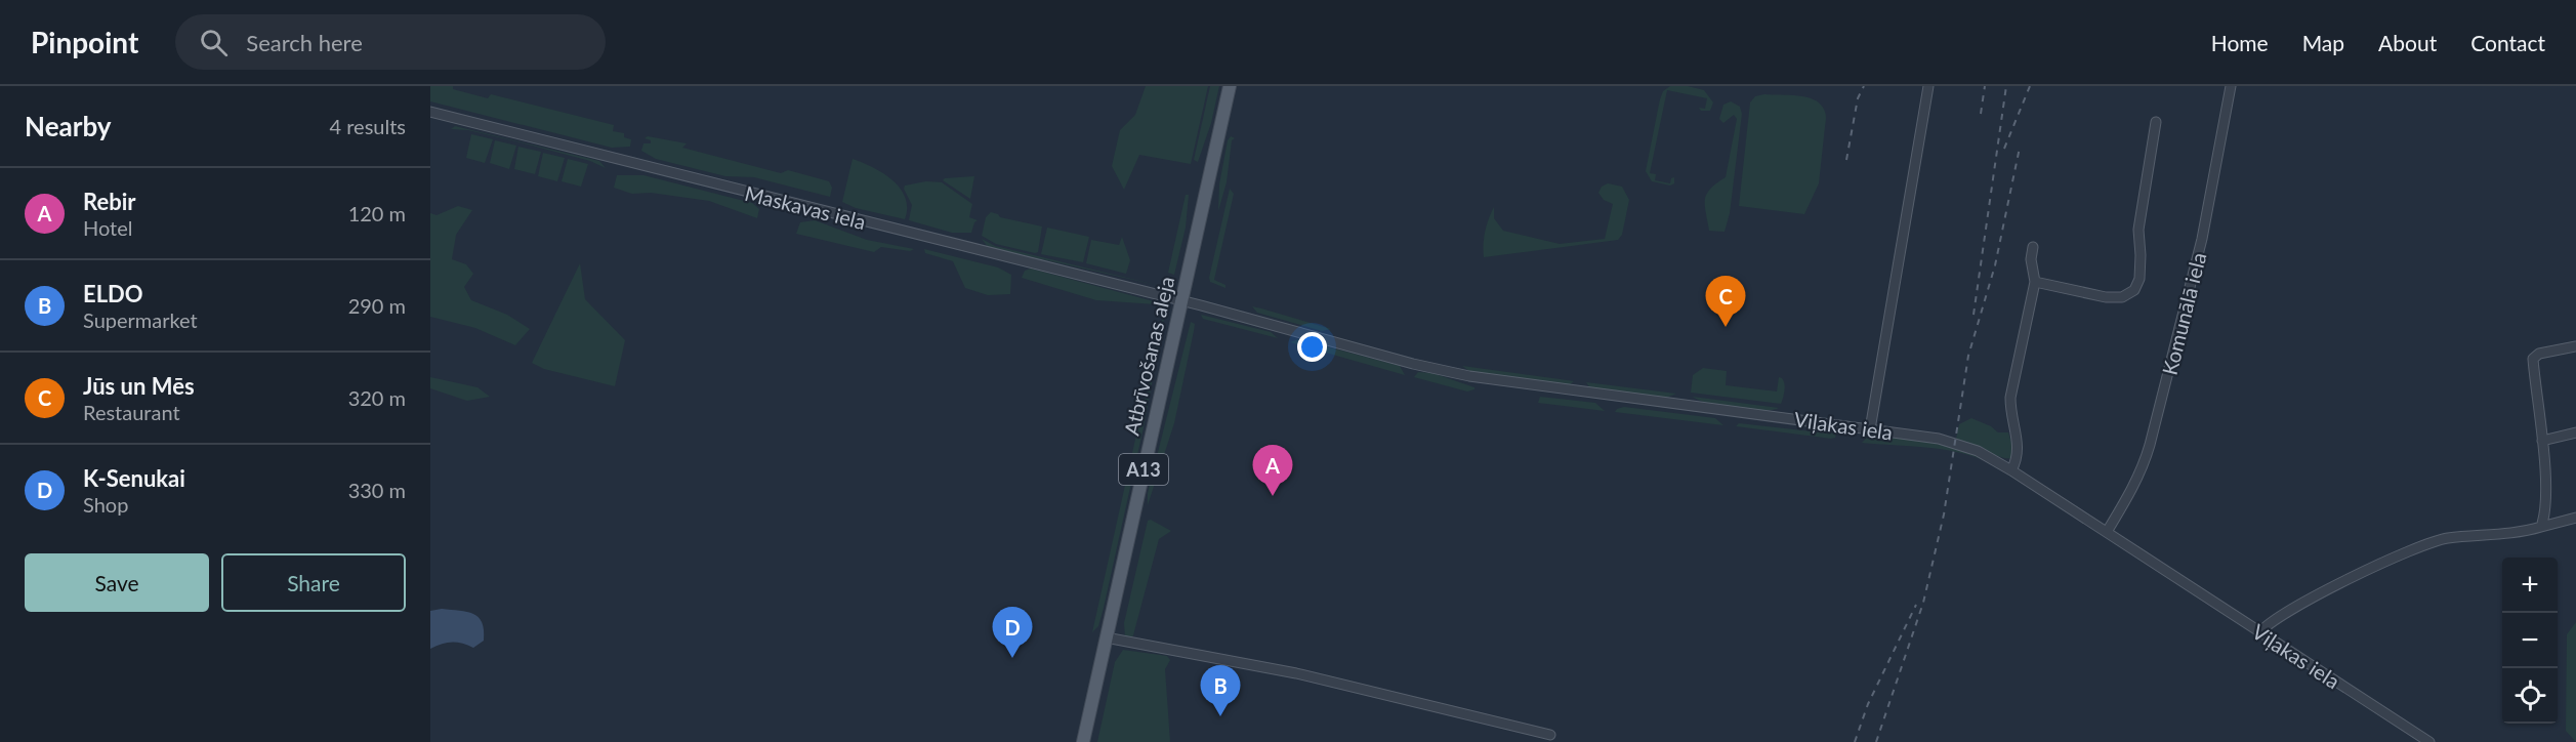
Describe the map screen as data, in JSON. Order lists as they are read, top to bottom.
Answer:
{
  "streets": {
    "main road": ["Atbrīvošanas aleja", "A13"],
    "street": ["Maskavas iela", "Komunālā iela", "Viļakas iela"]
  },
  "crossings": [
    ["Maskavas iela", "Atbrīvošanas aleja"],
    ["Maskavas iela", "Viļakas iela"],
    ["Komunālā iela", "Viļakas iela"],
    ["Atbrīvošanas aleja", "Viļakas iela"]
  ],
  "page": {
    "header": "Pinpoint",
    "search": "Search here",
    "nav": [
      "Home",
      "Map",
      "About",
      "Contact"
    ],
    "heading": ["Nearby", "4 results"],
    "list": [
      {
        "mark": "A",
        "name": "Rebir",
        "note": "Hotel",
        "value": "120 m"
      },
      {
        "mark": "B",
        "name": "ELDO",
        "note": "Supermarket",
        "value": "290 m"
      },
      {
        "mark": "C",
        "name": "Jūs un Mēs",
        "note": "Restaurant",
        "value": "320 m"
      },
      {
        "mark": "D",
        "name": "K-Senukai",
        "note": "Shop",
        "value": "330 m"
      }
    ],
    "pins": [
      "C",
      "A",
      "D",
      "B"
    ],
    "buttons": ["Save", "Share"],
    "map_buttons": ["+", "−"]
  }
}
